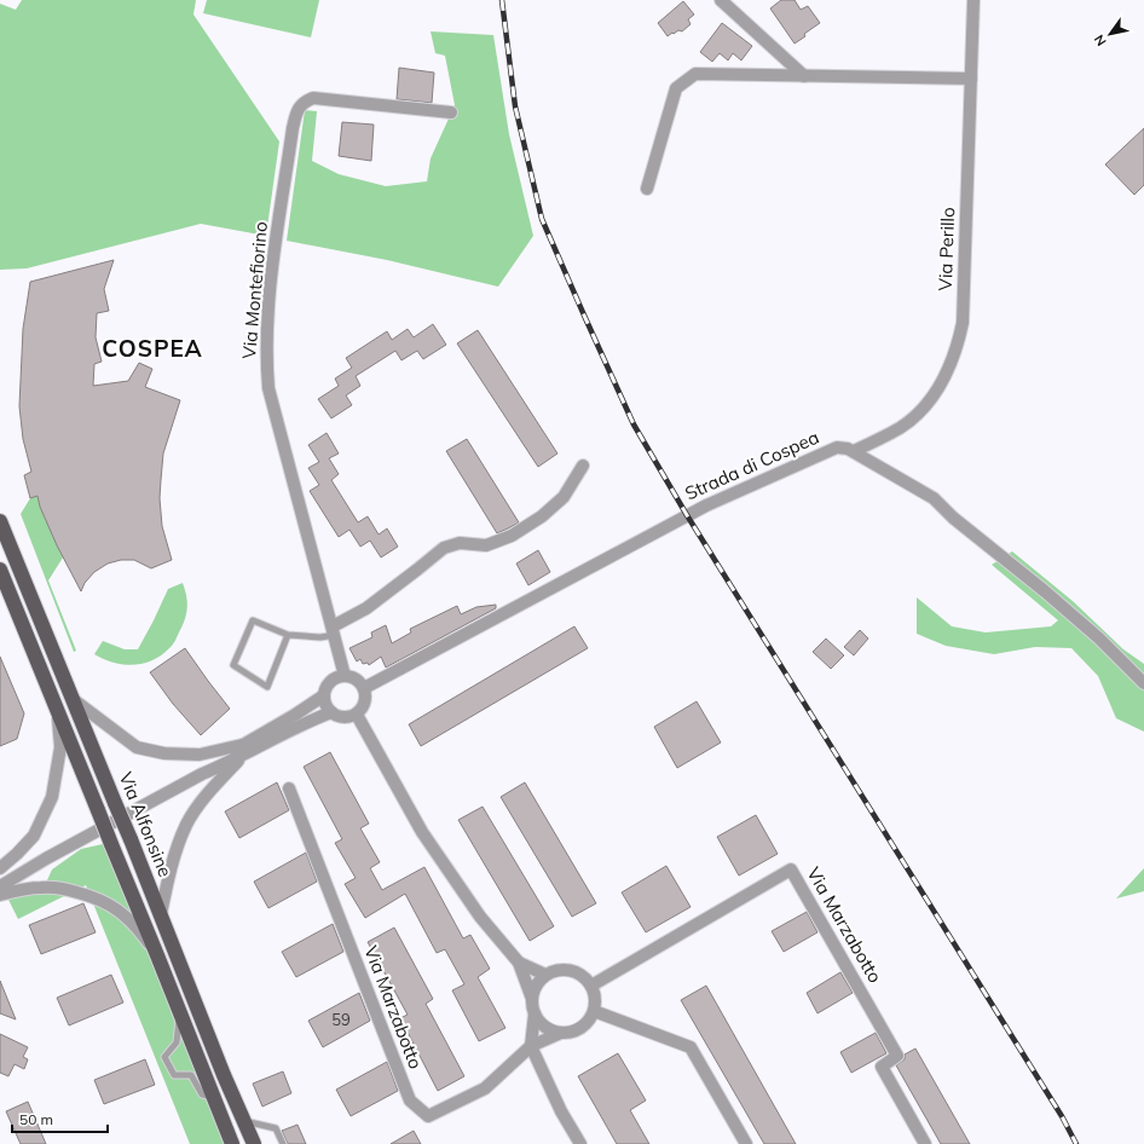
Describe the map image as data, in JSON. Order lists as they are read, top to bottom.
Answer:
{
  "streets": {
    "main road": ["Via Alfonsine"],
    "street": [
      "Via Perillo",
      "Via Montefiorino",
      "Strada di Cospea",
      "Via Marzabotto"
    ]
  },
  "crossings": [
    ["Via Perillo", "Strada di Cospea"],
    ["Via Montefiorino", "Strada di Cospea"]
  ],
  "districts": ["COSPEA"],
  "house_numbers": ["59"],
  "scale_bar": "50 m",
  "north": "bottom left"
}
